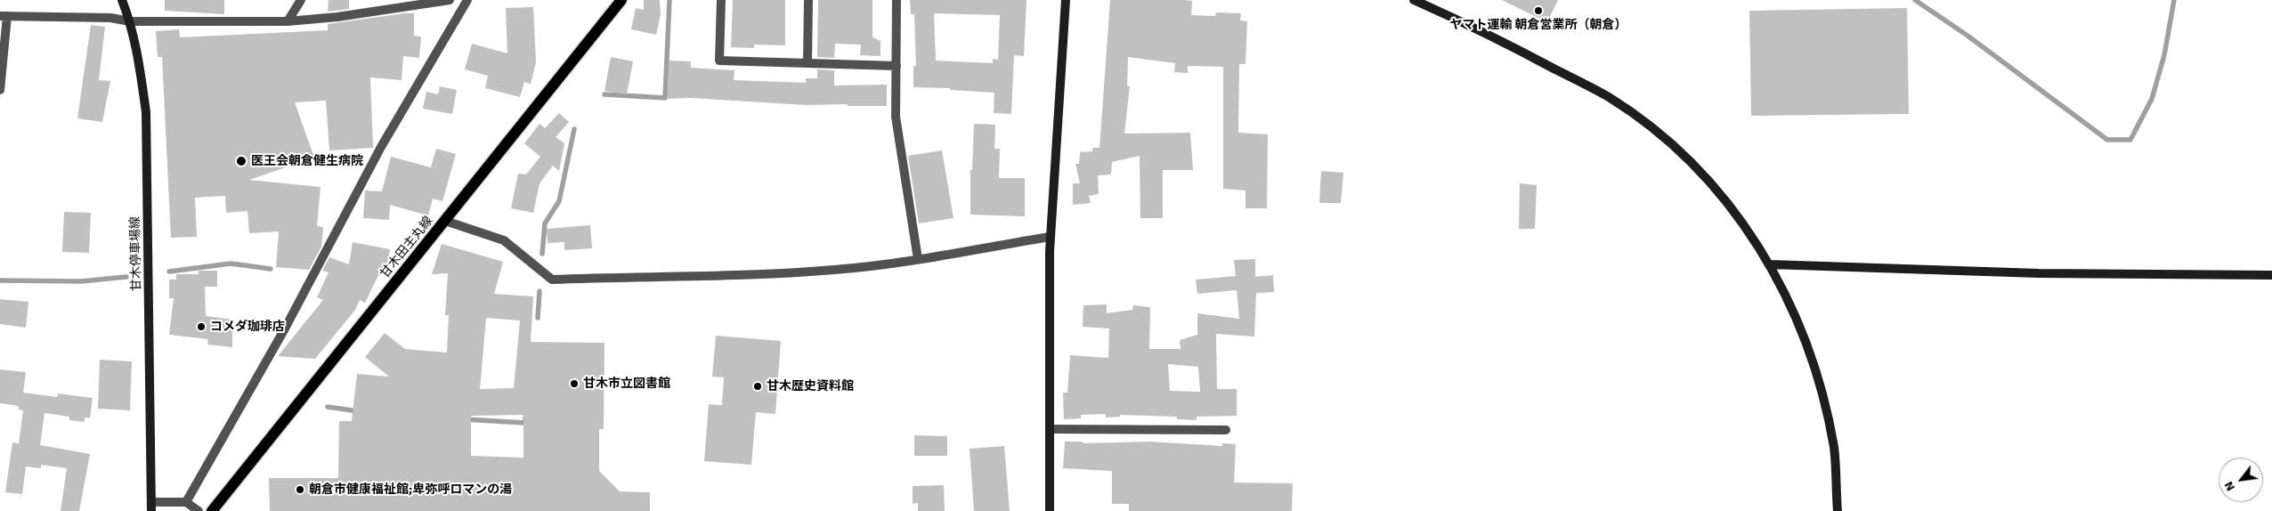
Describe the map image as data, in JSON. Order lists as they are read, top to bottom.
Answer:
{
  "streets": {
    "main road": ["甘木田主丸線"],
    "street": ["甘木停車場線"]
  },
  "places": [
    "ヤマト運輸 朝倉営業所（朝倉）",
    "医王会朝倉健生病院",
    "コメダ珈琲店",
    "甘木市立図書館",
    "甘木歴史資料館",
    "朝倉市健康福祉館;卑弥呼ロマンの湯"
  ],
  "north": "bottom left"
}
